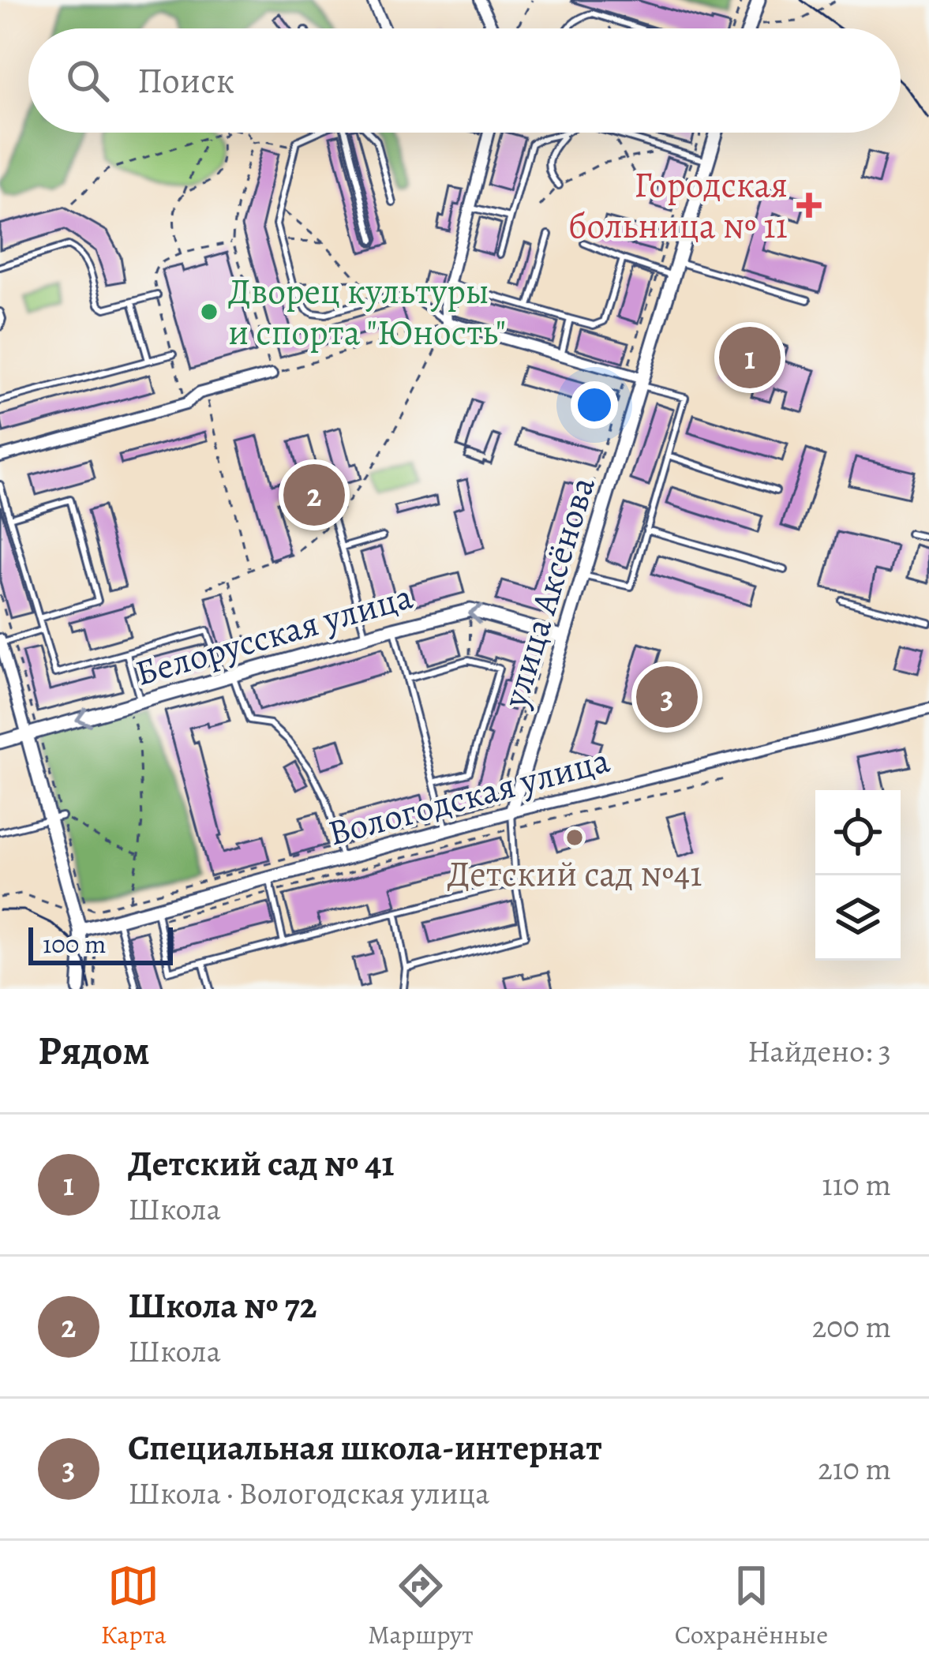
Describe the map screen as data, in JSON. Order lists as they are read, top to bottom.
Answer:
{
  "streets": {
    "street": ["улица Аксёнова", "Белорусская улица", "Вологодская улица"]
  },
  "crossings": [
    ["улица Аксёнова", "Белорусская улица"],
    ["улица Аксёнова", "Вологодская улица"]
  ],
  "places": {
    "health": ["Городская больница № 11"],
    "other": ["Дворец культуры и спорта \"Юность\"", "Детский сад №41"]
  },
  "scale_bar": "100 m",
  "page": {
    "search": "Поиск",
    "pins": ["1", "2", "3"],
    "scale": "100 m",
    "heading": ["Рядом", "Найдено: 3"],
    "list": [
      {
        "mark": "1",
        "name": "Детский сад № 41",
        "note": "Школа",
        "value": "110 m"
      },
      {
        "mark": "2",
        "name": "Школа № 72",
        "note": "Школа",
        "value": "200 m"
      },
      {
        "mark": "3",
        "name": "Специальная школа-интернат",
        "note": "Школа · Вологодская улица",
        "value": "210 m"
      }
    ],
    "nav": ["Карта", "Маршрут", "Сохранённые"]
  }
}
